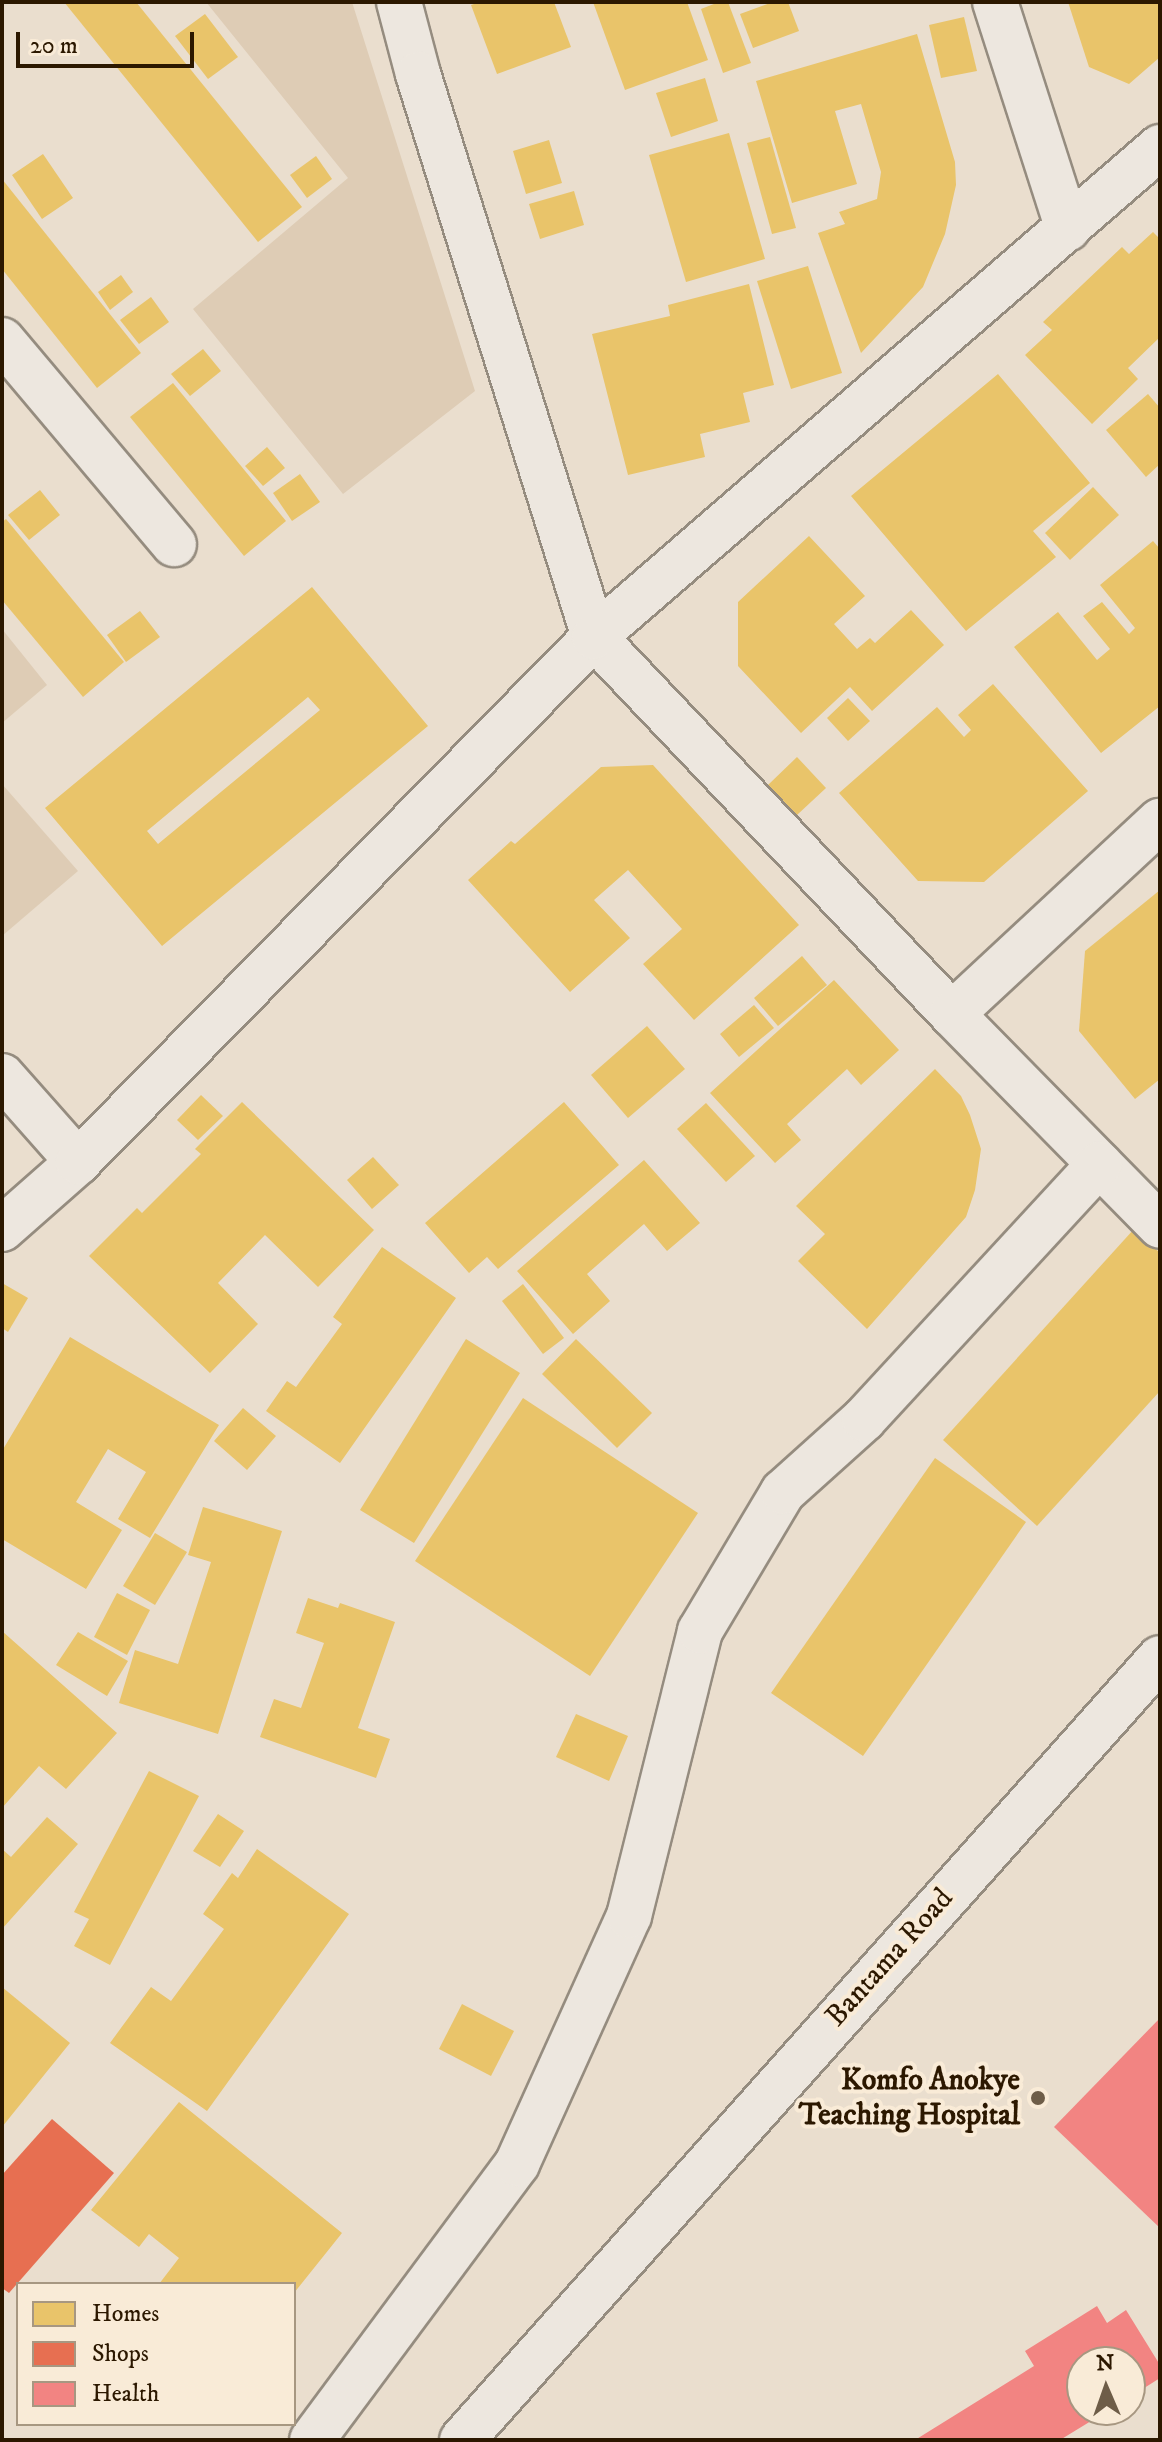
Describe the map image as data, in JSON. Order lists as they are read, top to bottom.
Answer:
{
  "streets": {
    "street": ["Bantama Road"]
  },
  "places": ["Komfo Anokye Teaching Hospital"],
  "legend": ["Homes", "Shops", "Health"],
  "scale_bar": "20 m",
  "north": "top"
}
